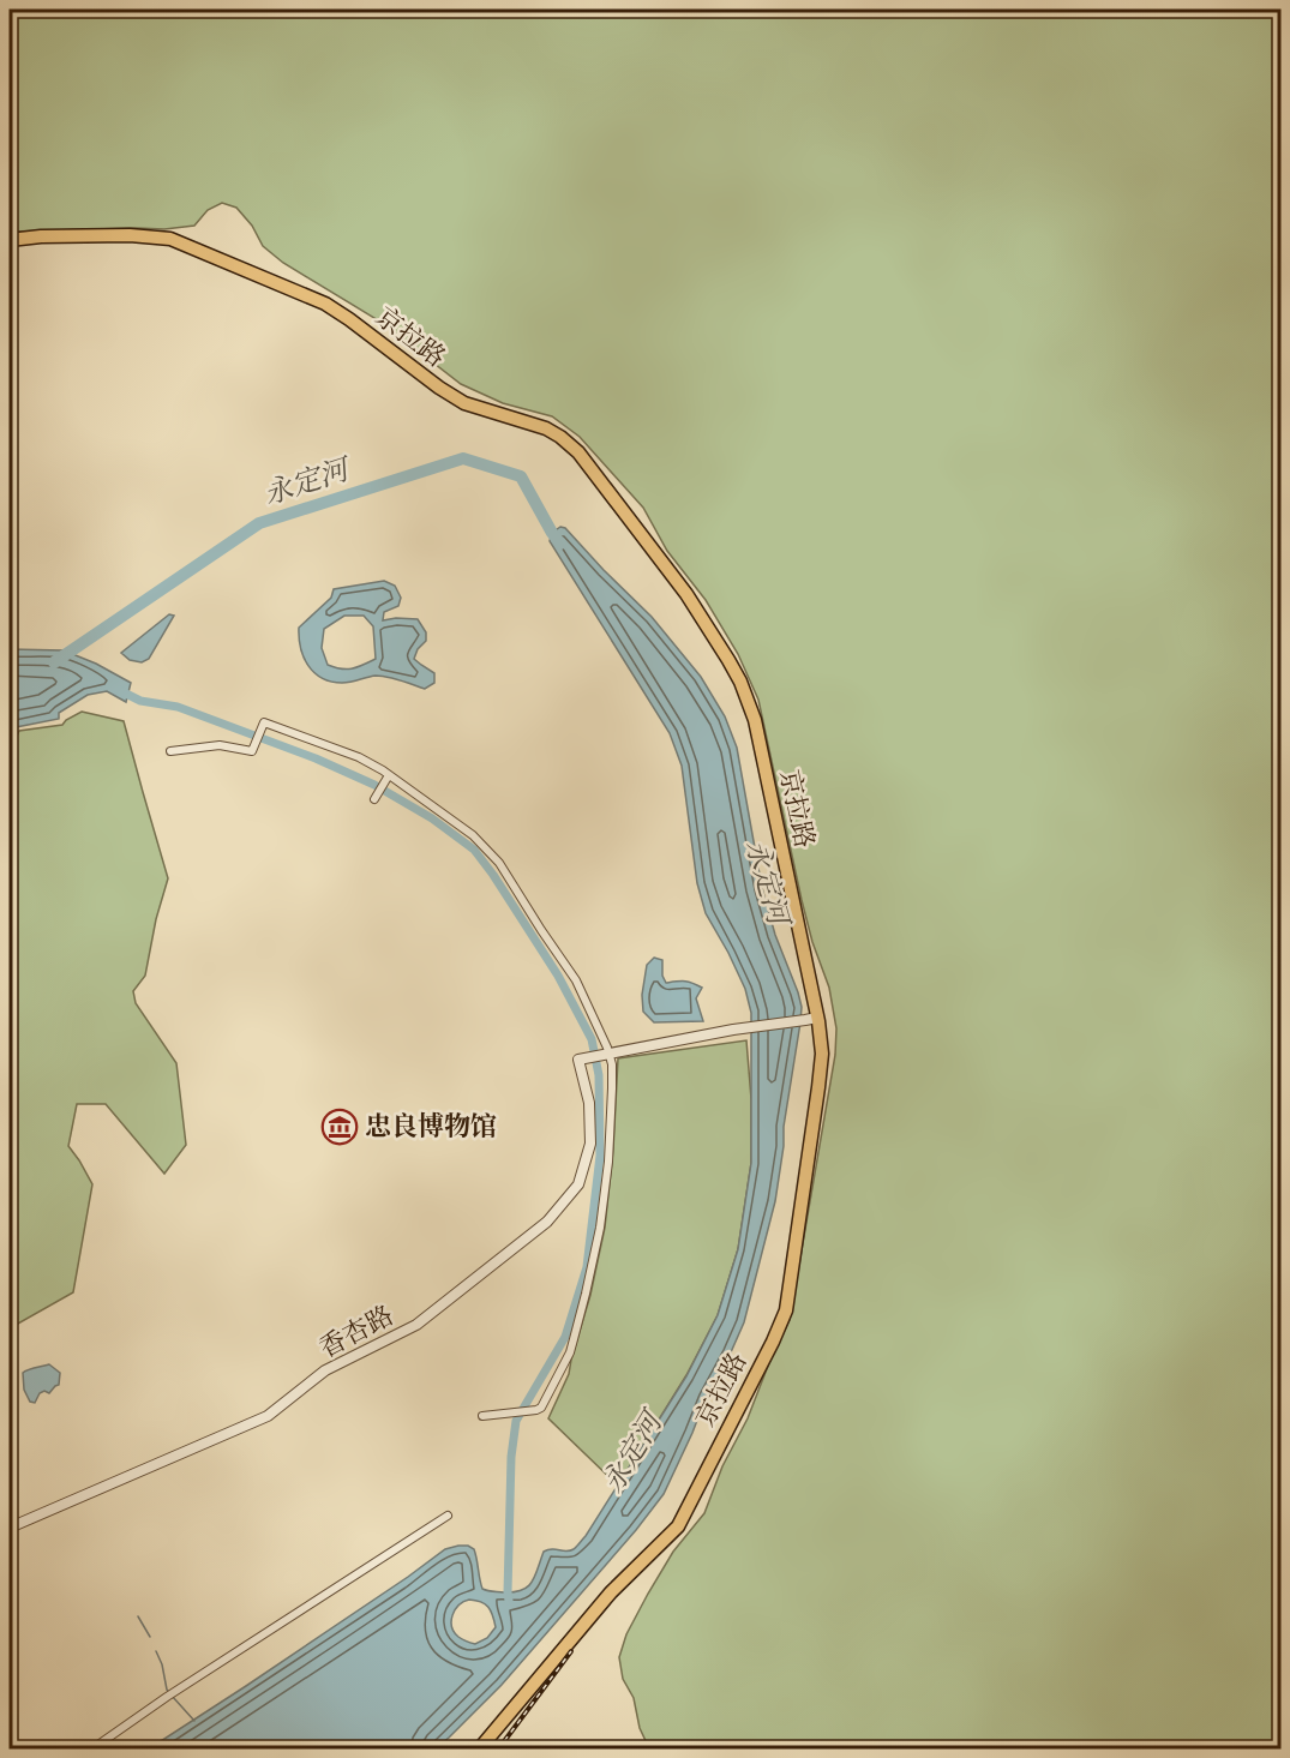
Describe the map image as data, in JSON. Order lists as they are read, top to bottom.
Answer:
{
  "streets": {
    "highway": ["京拉路"],
    "street": ["香杏路"]
  },
  "crossings": [
    ["京拉路", "香杏路"]
  ],
  "water": ["永定河"],
  "places": {
    "museum": ["忠良博物馆"]
  }
}
